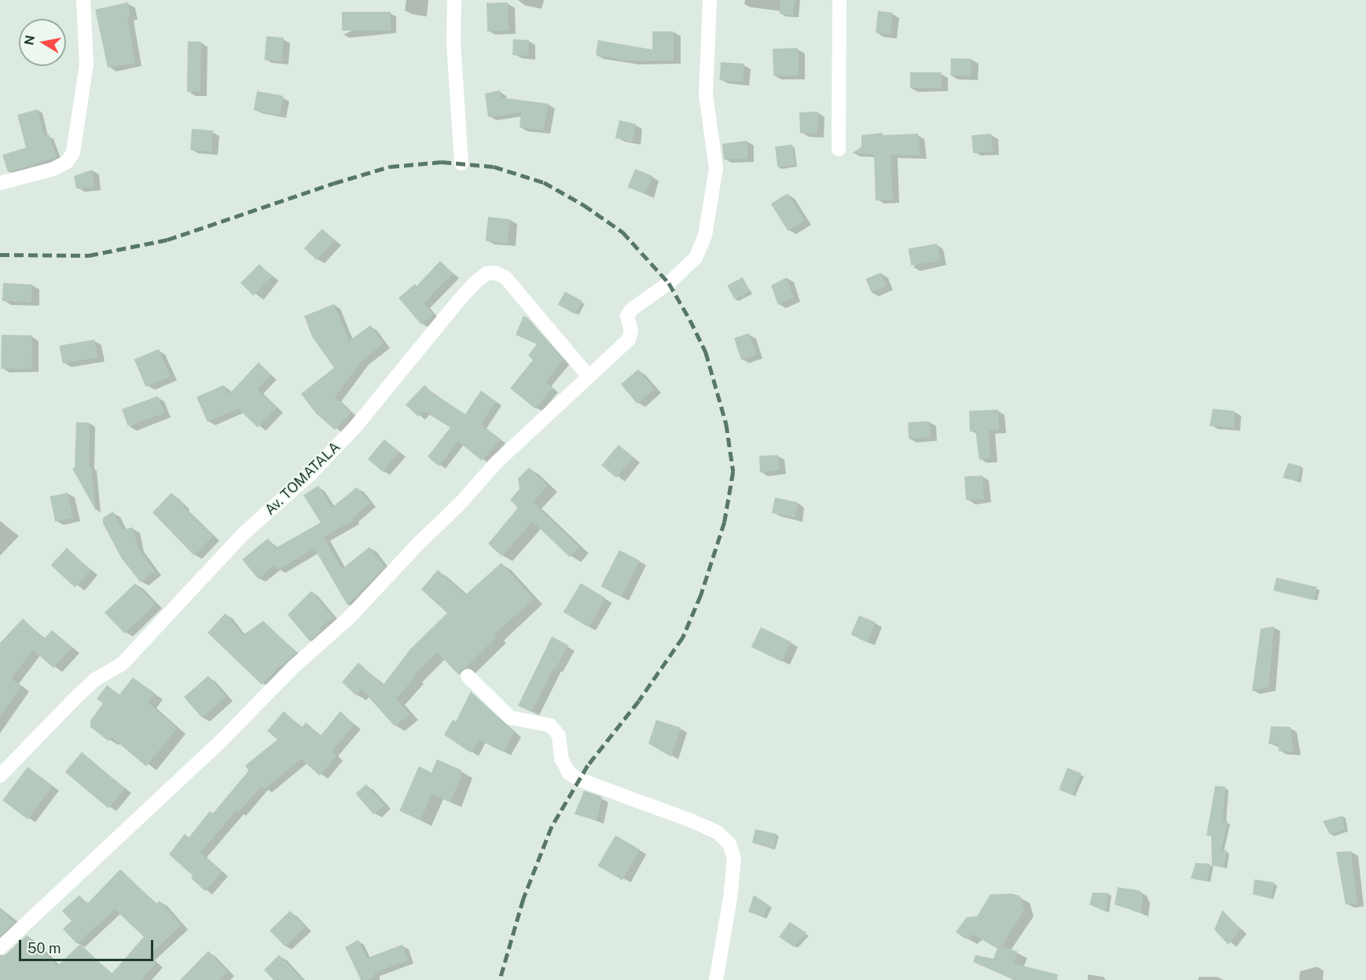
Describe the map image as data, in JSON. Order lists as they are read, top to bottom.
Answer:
{
  "streets": {
    "street": ["Av. TOMATALA"]
  },
  "scale_bar": "50 m",
  "north": "left"
}
